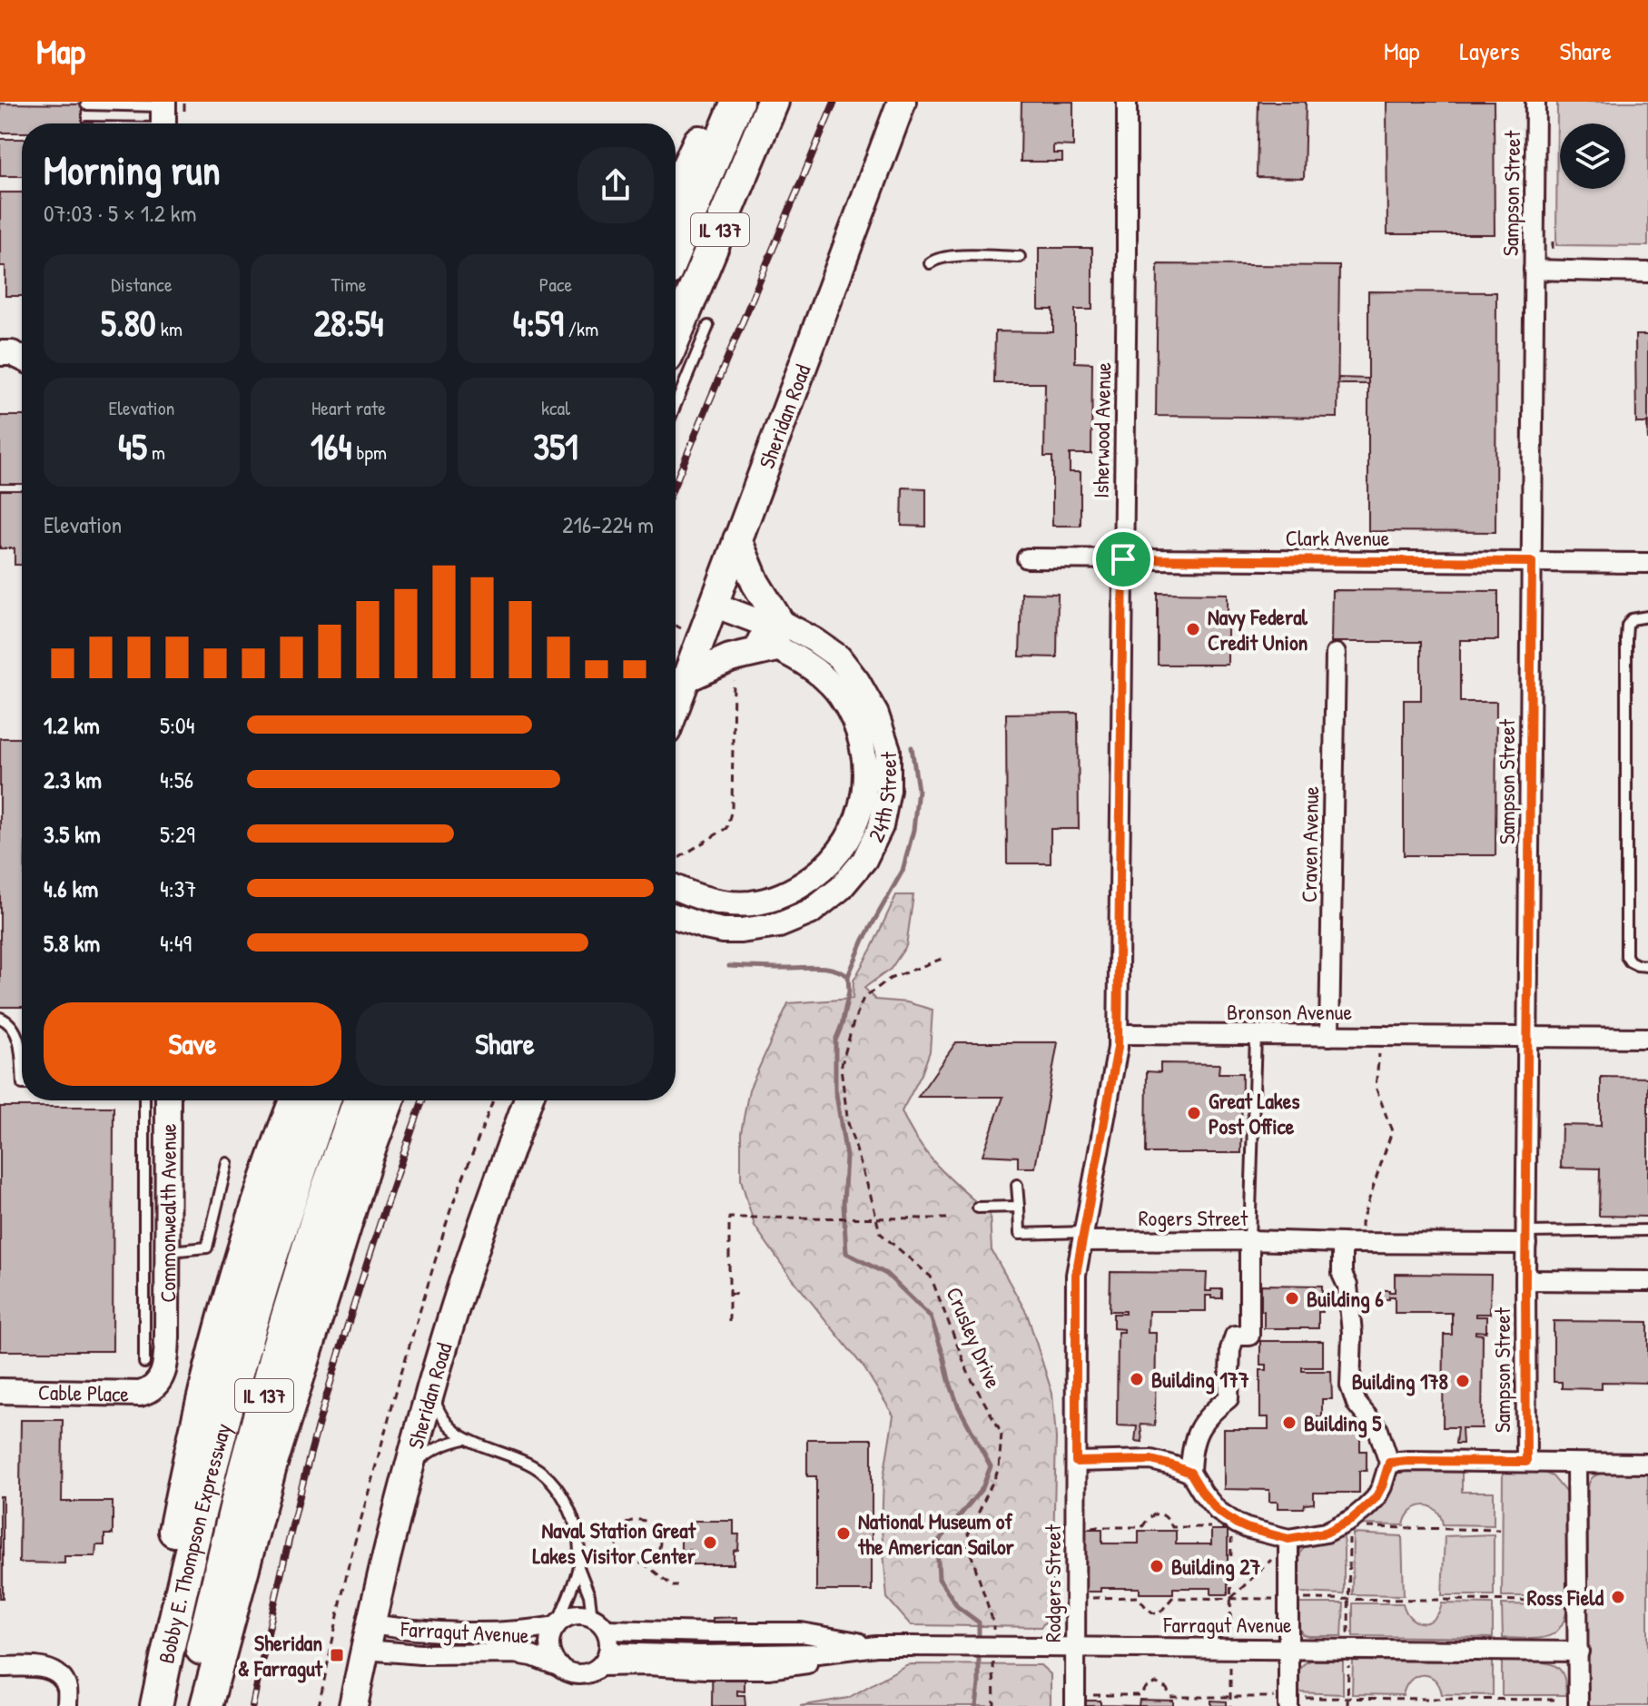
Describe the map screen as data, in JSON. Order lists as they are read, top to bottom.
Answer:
{
  "streets": {
    "highway": ["IL 137", "Bobby E. Thompson Expressway"],
    "main road": ["Sheridan Road"],
    "street": [
      "Sampson Street",
      "Isherwood Avenue",
      "Clark Avenue",
      "24th Street",
      "Craven Avenue",
      "Bronson Avenue",
      "Commonwealth Avenue",
      "Rogers Street",
      "Cable Place",
      "Rodgers Street",
      "Farragut Avenue"
    ],
    "path": ["Crusley Drive"]
  },
  "crossings": [
    ["Sampson Street", "Clark Avenue"],
    ["Sampson Street", "Bronson Avenue"],
    ["Sampson Street", "Rogers Street"],
    ["Sheridan Road", "24th Street"],
    ["Sheridan Road", "Farragut Avenue"],
    ["Isherwood Avenue", "Clark Avenue"],
    ["Isherwood Avenue", "Bronson Avenue"],
    ["Craven Avenue", "Bronson Avenue"],
    ["Commonwealth Avenue", "Cable Place"],
    ["Rodgers Street", "Farragut Avenue"]
  ],
  "places": {
    "other": [
      "Navy Federal Credit Union",
      "Great Lakes Post Office",
      "Building 6",
      "Building 177",
      "Building 178",
      "Building 5",
      "National Museum of the American Sailor",
      "Naval Station Great Lakes Visitor Center",
      "Building 27",
      "Ross Field"
    ],
    "transit": ["Sheridan & Farragut"]
  },
  "page": {
    "header": "Map",
    "nav": ["Map", "Layers", "Share"],
    "heading": ["Morning run", "07:03 · 5 × 1.2 km"],
    "stats": [
      ["Distance", "5.80 km"],
      ["Time", "28:54"],
      ["Pace", "4:59 /km"],
      ["Elevation", "45 m"],
      ["Heart rate", "164 bpm"],
      ["kcal", "351"]
    ],
    "chart": ["Elevation", "216–224 m"],
    "list": [
      {
        "name": "1.2 km",
        "note": "5:04"
      },
      {
        "name": "2.3 km",
        "note": "4:56"
      },
      {
        "name": "3.5 km",
        "note": "5:29"
      },
      {
        "name": "4.6 km",
        "note": "4:37"
      },
      {
        "name": "5.8 km",
        "note": "4:49"
      }
    ],
    "buttons": ["Save", "Share"]
  }
}
